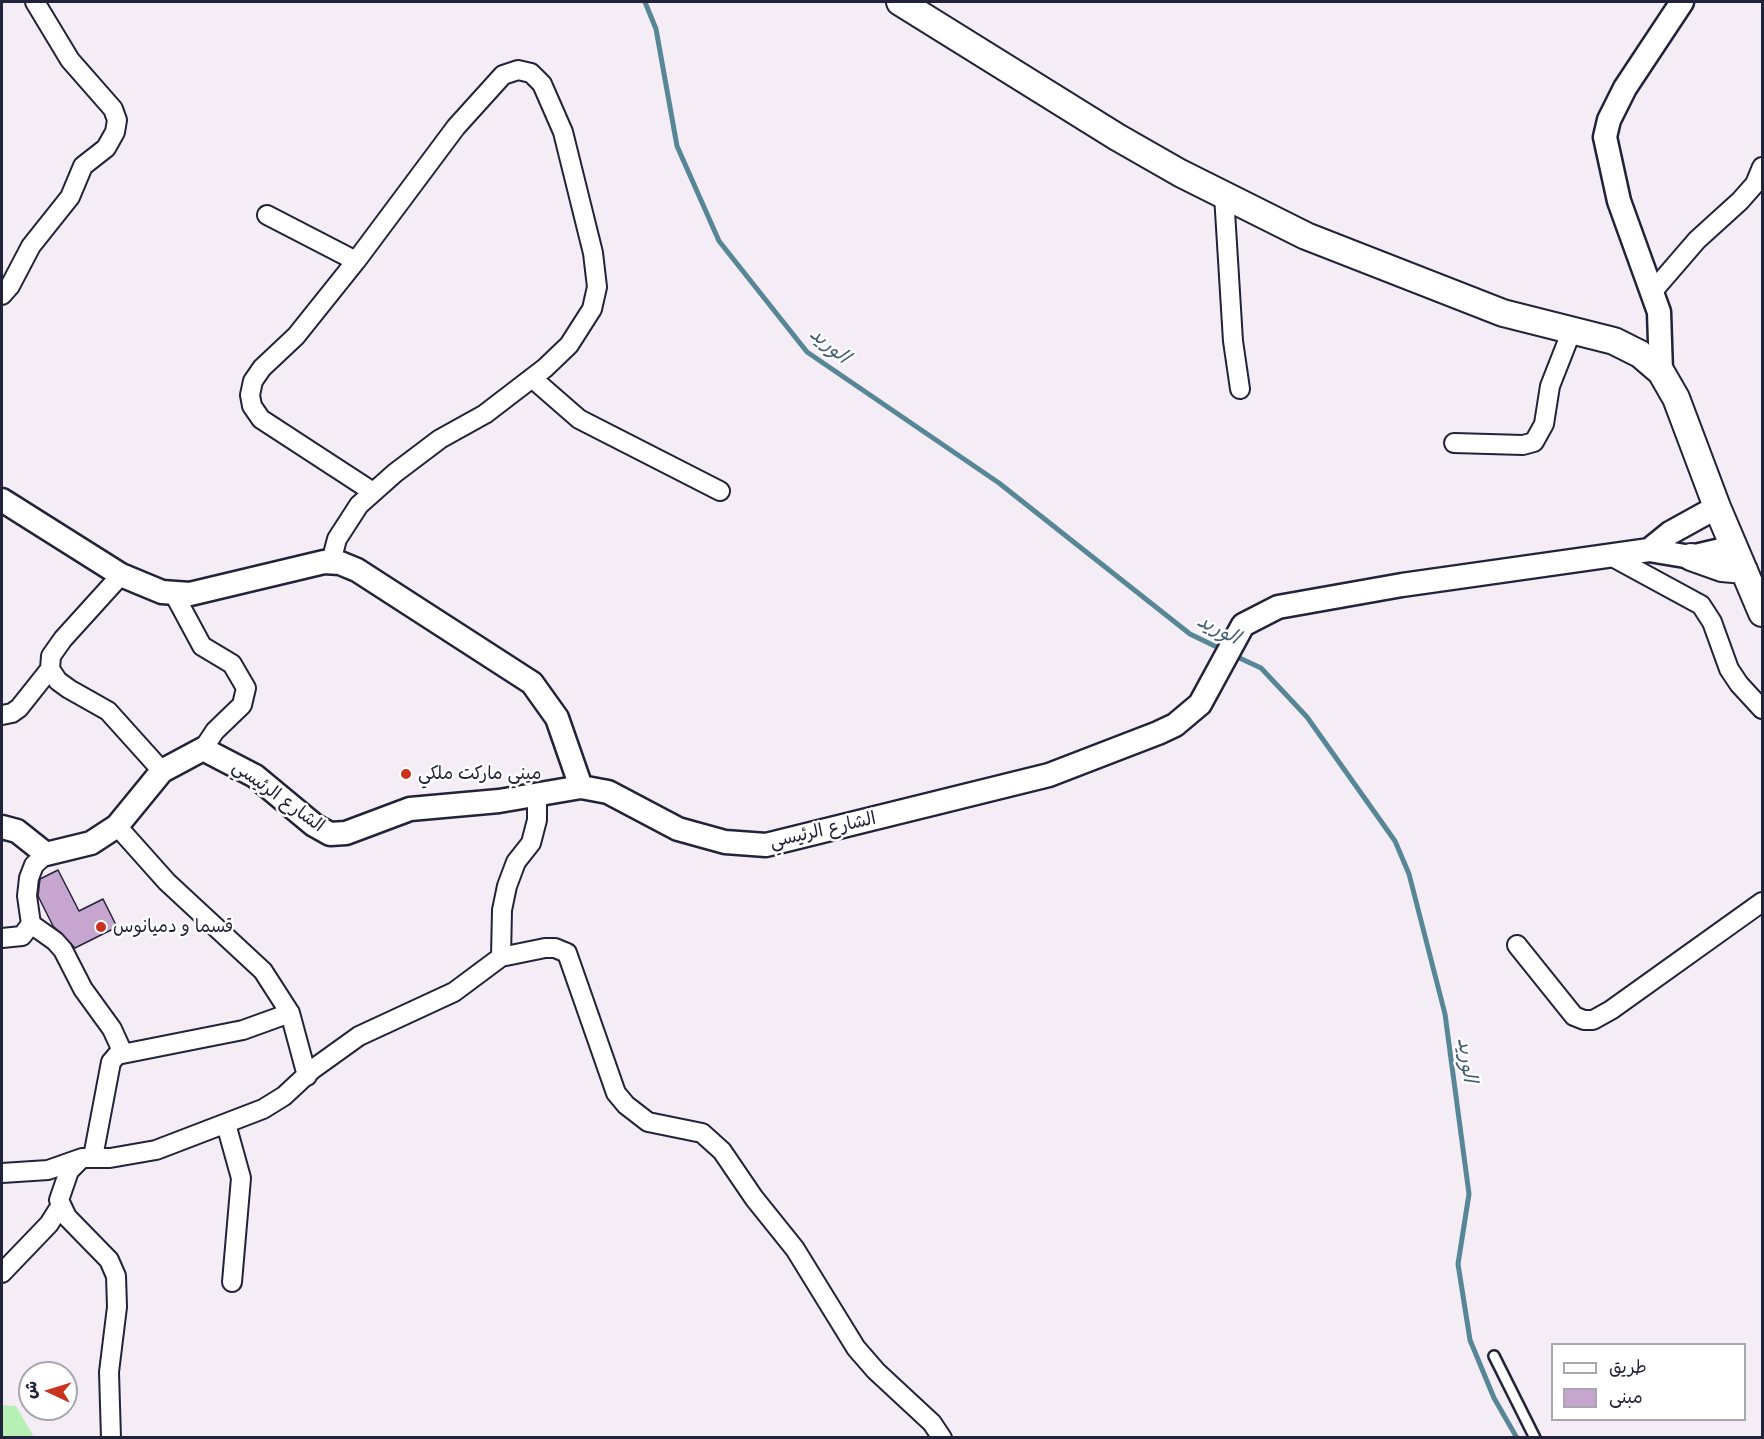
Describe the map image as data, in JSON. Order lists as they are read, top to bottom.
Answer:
{
  "streets": {
    "street": ["الشارع الرئيسي"]
  },
  "water": ["الوريد"],
  "places": ["ميني ماركت ملكي", "قسما و دميانوس"],
  "legend": ["طريق", "مبنى"],
  "north": "left"
}
